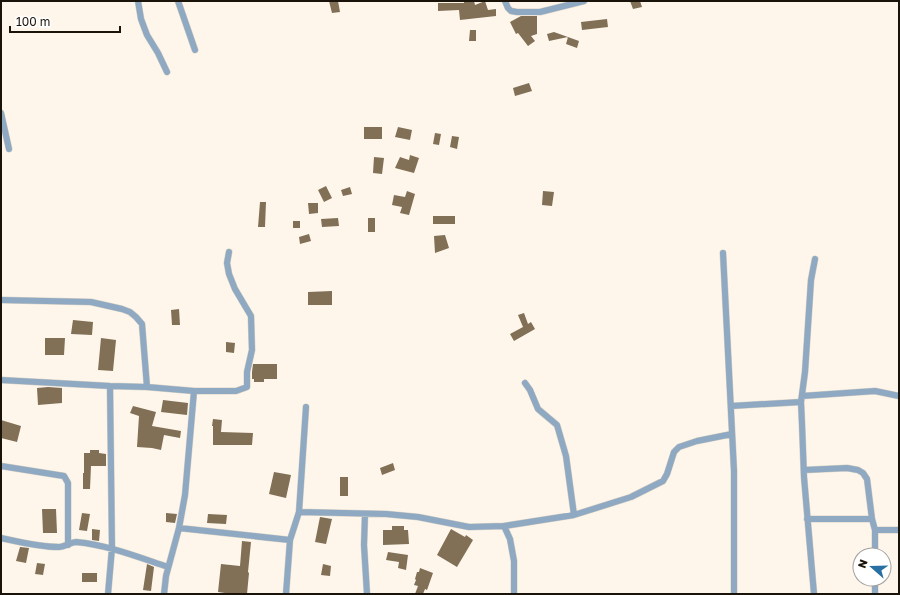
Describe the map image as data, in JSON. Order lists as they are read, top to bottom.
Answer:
{
  "scale_bar": "100 m",
  "north": "left"
}
